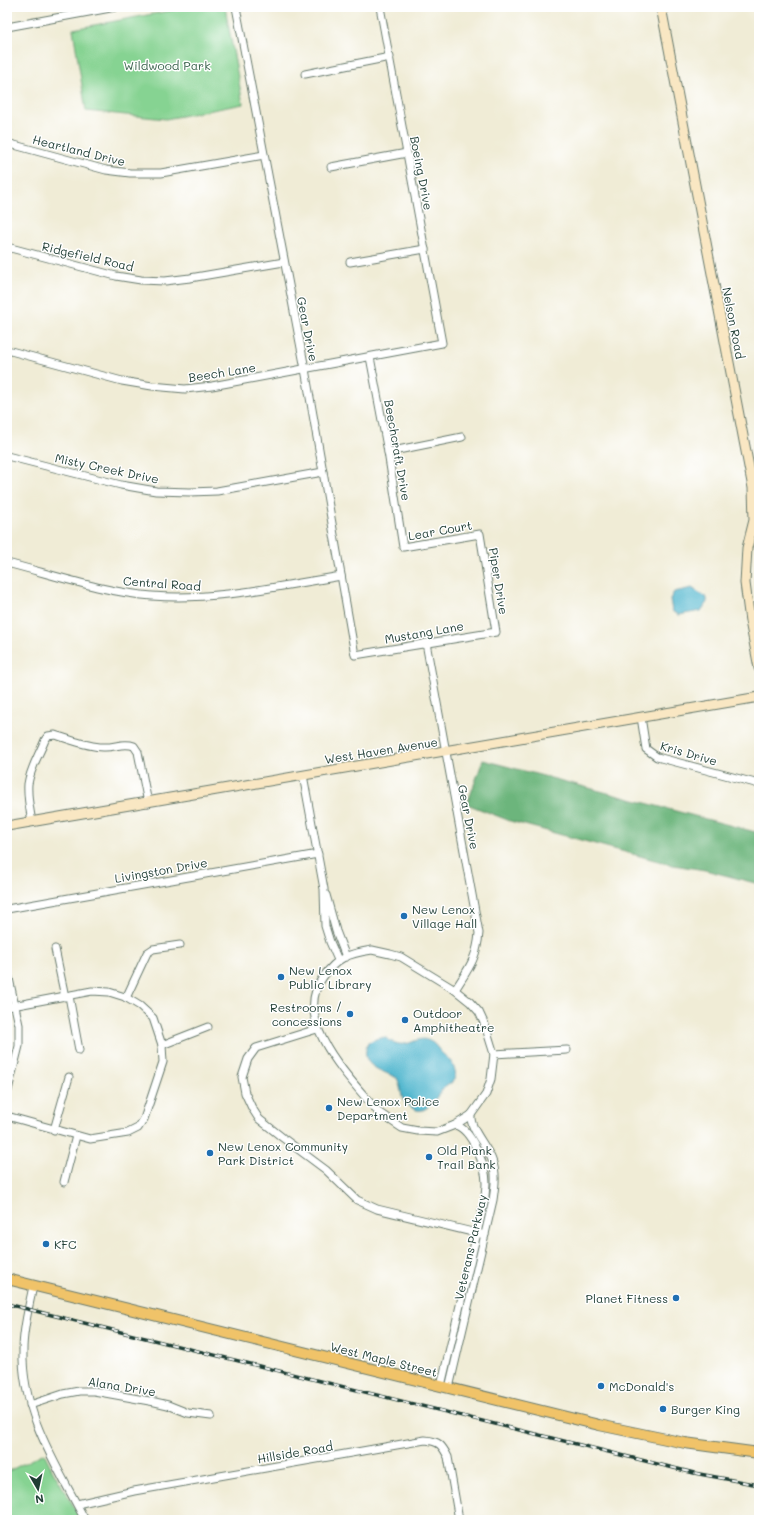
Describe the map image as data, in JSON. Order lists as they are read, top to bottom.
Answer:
{
  "streets": {
    "main road": ["West Maple Street"],
    "street": [
      "Heartland Drive",
      "Boeing Drive",
      "Ridgefield Road",
      "Nelson Road",
      "Gear Drive",
      "Beech Lane",
      "Beechcraft Drive",
      "Misty Creek Drive",
      "Lear Court",
      "Piper Drive",
      "Central Road",
      "Mustang Lane",
      "West Haven Avenue",
      "Kris Drive",
      "Livingston Drive",
      "Veterans Parkway",
      "Alana Drive",
      "Hillside Road"
    ]
  },
  "crossings": [
    ["Heartland Drive", "Gear Drive"],
    ["Boeing Drive", "Beech Lane"],
    ["Ridgefield Road", "Gear Drive"],
    ["Gear Drive", "Beech Lane"],
    ["Gear Drive", "Misty Creek Drive"],
    ["Gear Drive", "Central Road"],
    ["Gear Drive", "Mustang Lane"],
    ["Gear Drive", "West Haven Avenue"],
    ["Beech Lane", "Beechcraft Drive"],
    ["Beechcraft Drive", "Lear Court"],
    ["Lear Court", "Piper Drive"],
    ["Piper Drive", "Mustang Lane"],
    ["West Haven Avenue", "Kris Drive"],
    ["Veterans Parkway", "West Maple Street"]
  ],
  "parks": ["Wildwood Park"],
  "places": [
    "New Lenox Village Hall",
    "New Lenox Public Library",
    "Restrooms / concessions",
    "Outdoor Amphitheatre",
    "New Lenox Police Department",
    "New Lenox Community Park District",
    "Old Plank Trail Bank",
    "KFC",
    "Planet Fitness",
    "McDonald's",
    "Burger King"
  ],
  "north": "bottom"
}
